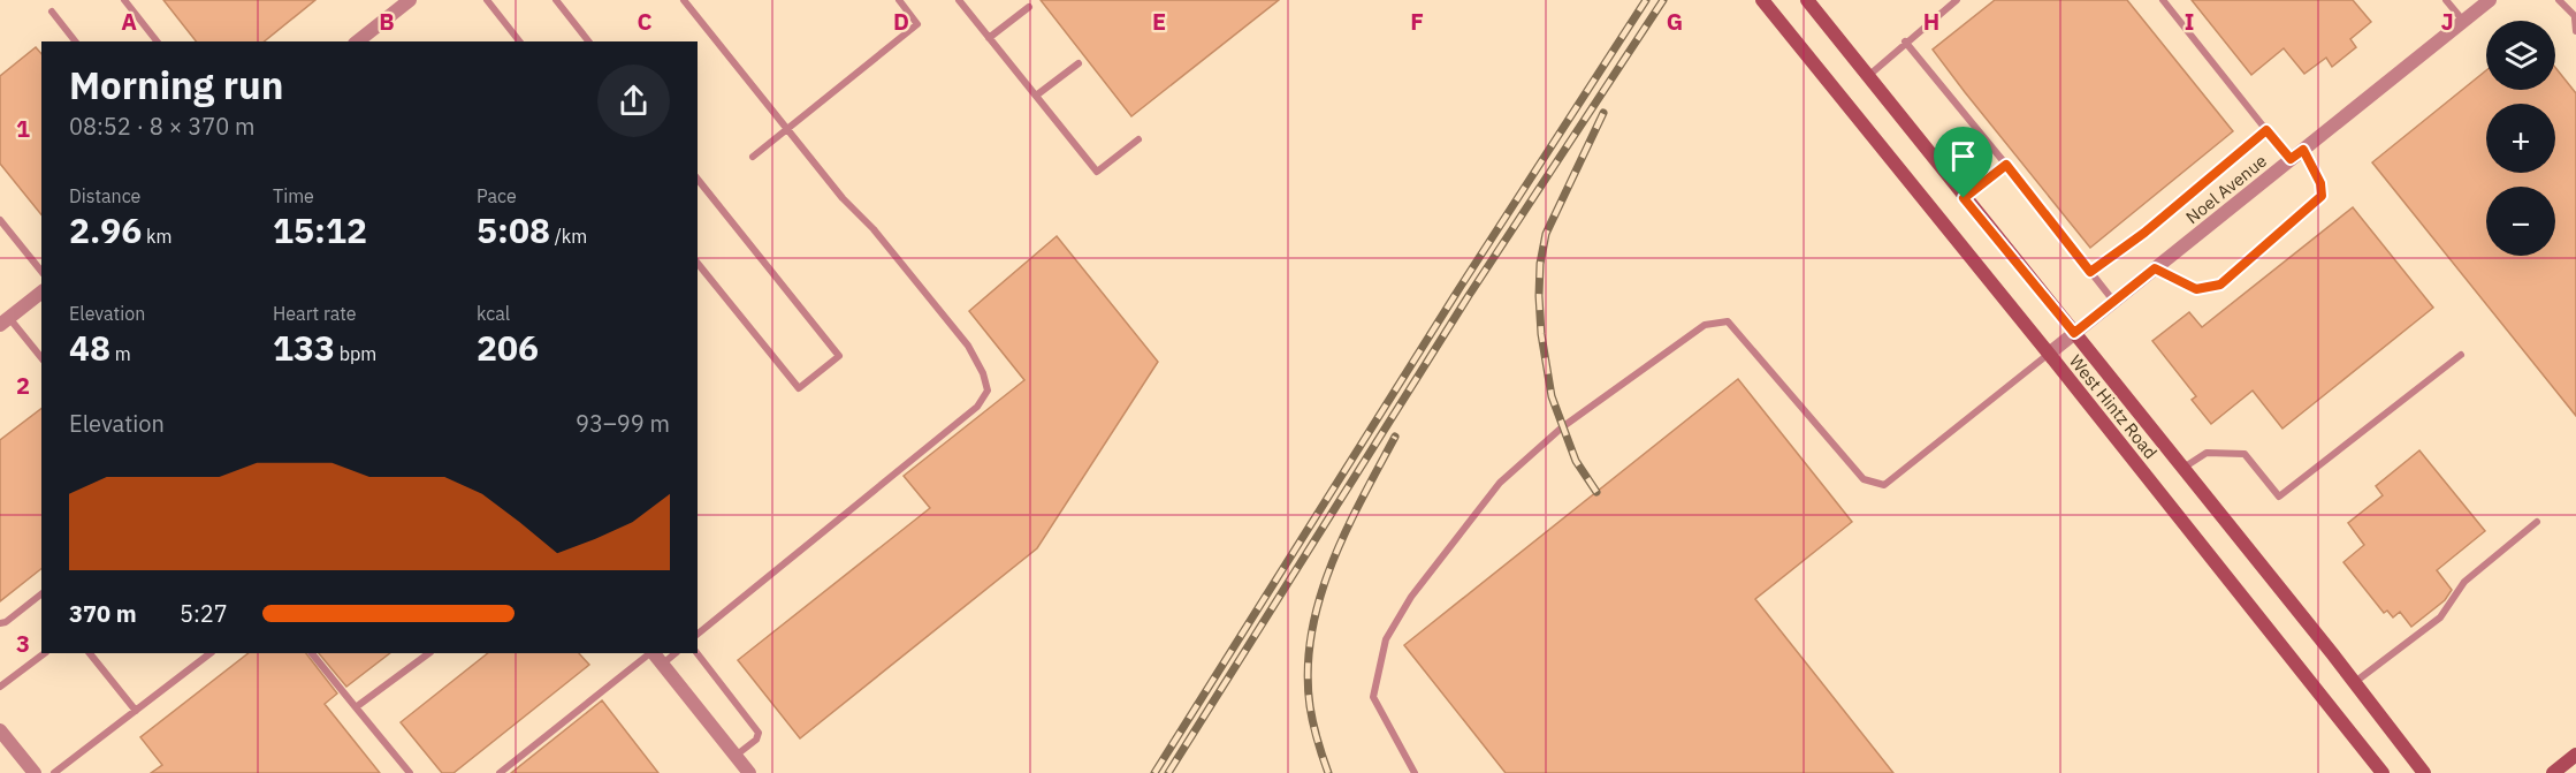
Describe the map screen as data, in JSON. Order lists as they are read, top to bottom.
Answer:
{
  "streets": {
    "main road": ["West Hintz Road"],
    "street": ["Noel Avenue"]
  },
  "crossings": [
    ["Noel Avenue", "West Hintz Road"]
  ],
  "page": {
    "map_buttons": ["+", "−"],
    "heading": ["Morning run", "08:52 · 8 × 370 m"],
    "stats": [
      ["Distance", "2.96 km"],
      ["Time", "15:12"],
      ["Pace", "5:08 /km"],
      ["Elevation", "48 m"],
      ["Heart rate", "133 bpm"],
      ["kcal", "206"]
    ],
    "chart": ["Elevation", "93–99 m"],
    "list": [
      {
        "name": "370 m",
        "note": "5:27"
      }
    ]
  },
  "grid": {
    "columns": [
      "A",
      "B",
      "C",
      "D",
      "E",
      "F",
      "G",
      "H",
      "I",
      "J"
    ],
    "rows": ["1", "2", "3"]
  }
}
